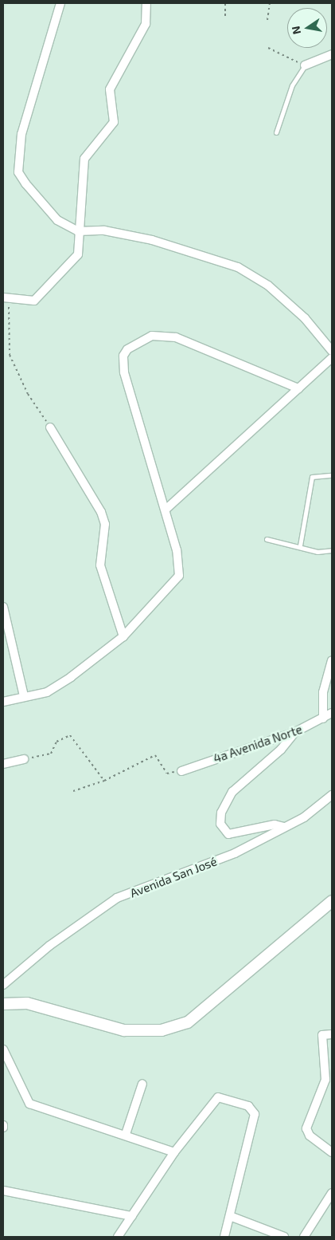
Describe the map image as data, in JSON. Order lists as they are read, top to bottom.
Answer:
{
  "streets": {
    "street": ["4a Avenida Norte", "Avenida San José"]
  },
  "north": "left"
}
